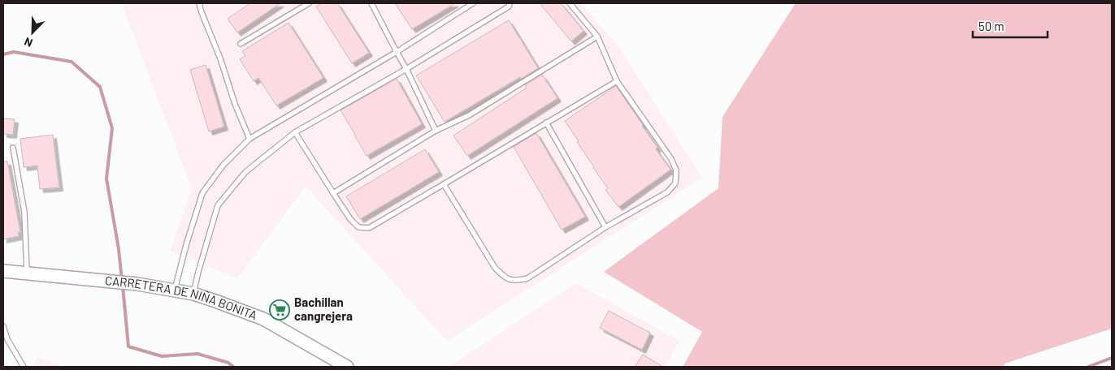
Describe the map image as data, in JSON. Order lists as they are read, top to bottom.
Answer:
{
  "streets": {
    "main road": ["CARRETERA DE NIÑA BONITA"]
  },
  "places": {
    "supermarket": ["Bachillan cangrejera"]
  },
  "scale_bar": "50 m",
  "north": "bottom left"
}
